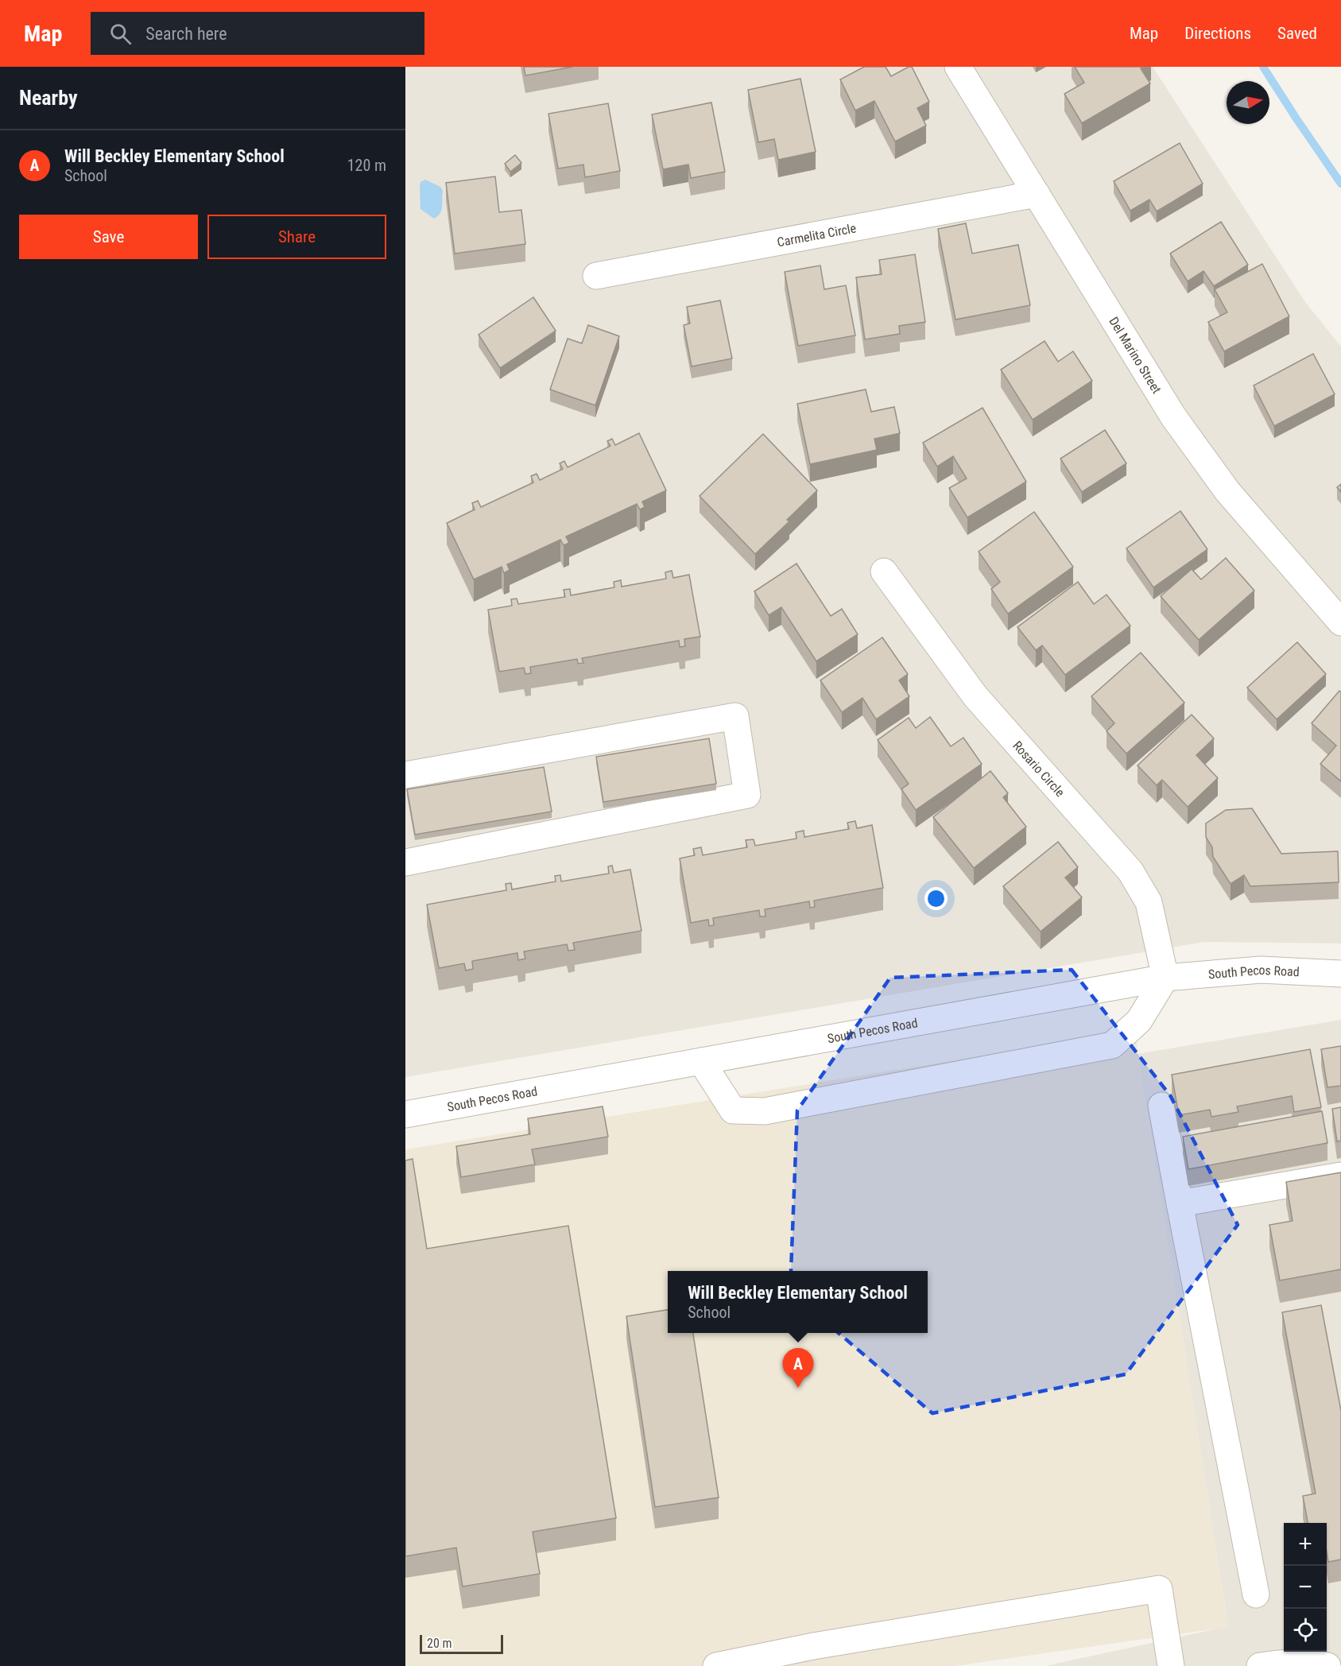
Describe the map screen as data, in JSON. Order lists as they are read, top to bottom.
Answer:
{
  "streets": {
    "street": [
      "Carmelita Circle",
      "Del Marino Street",
      "Rosario Circle",
      "South Pecos Road"
    ]
  },
  "crossings": [
    ["Carmelita Circle", "Del Marino Street"],
    ["Rosario Circle", "South Pecos Road"]
  ],
  "scale_bar": "20 m",
  "north": "right",
  "page": {
    "header": "Map",
    "search": "Search here",
    "nav": ["Map", "Directions", "Saved"],
    "heading": "Nearby",
    "list": [
      {
        "mark": "A",
        "name": "Will Beckley Elementary School",
        "note": "School",
        "value": "120 m"
      }
    ],
    "buttons": ["Save", "Share"],
    "popup": ["Will Beckley Elementary School", "School"],
    "pins": "A",
    "map_buttons": ["+", "−"],
    "scale": "20 m"
  }
}
